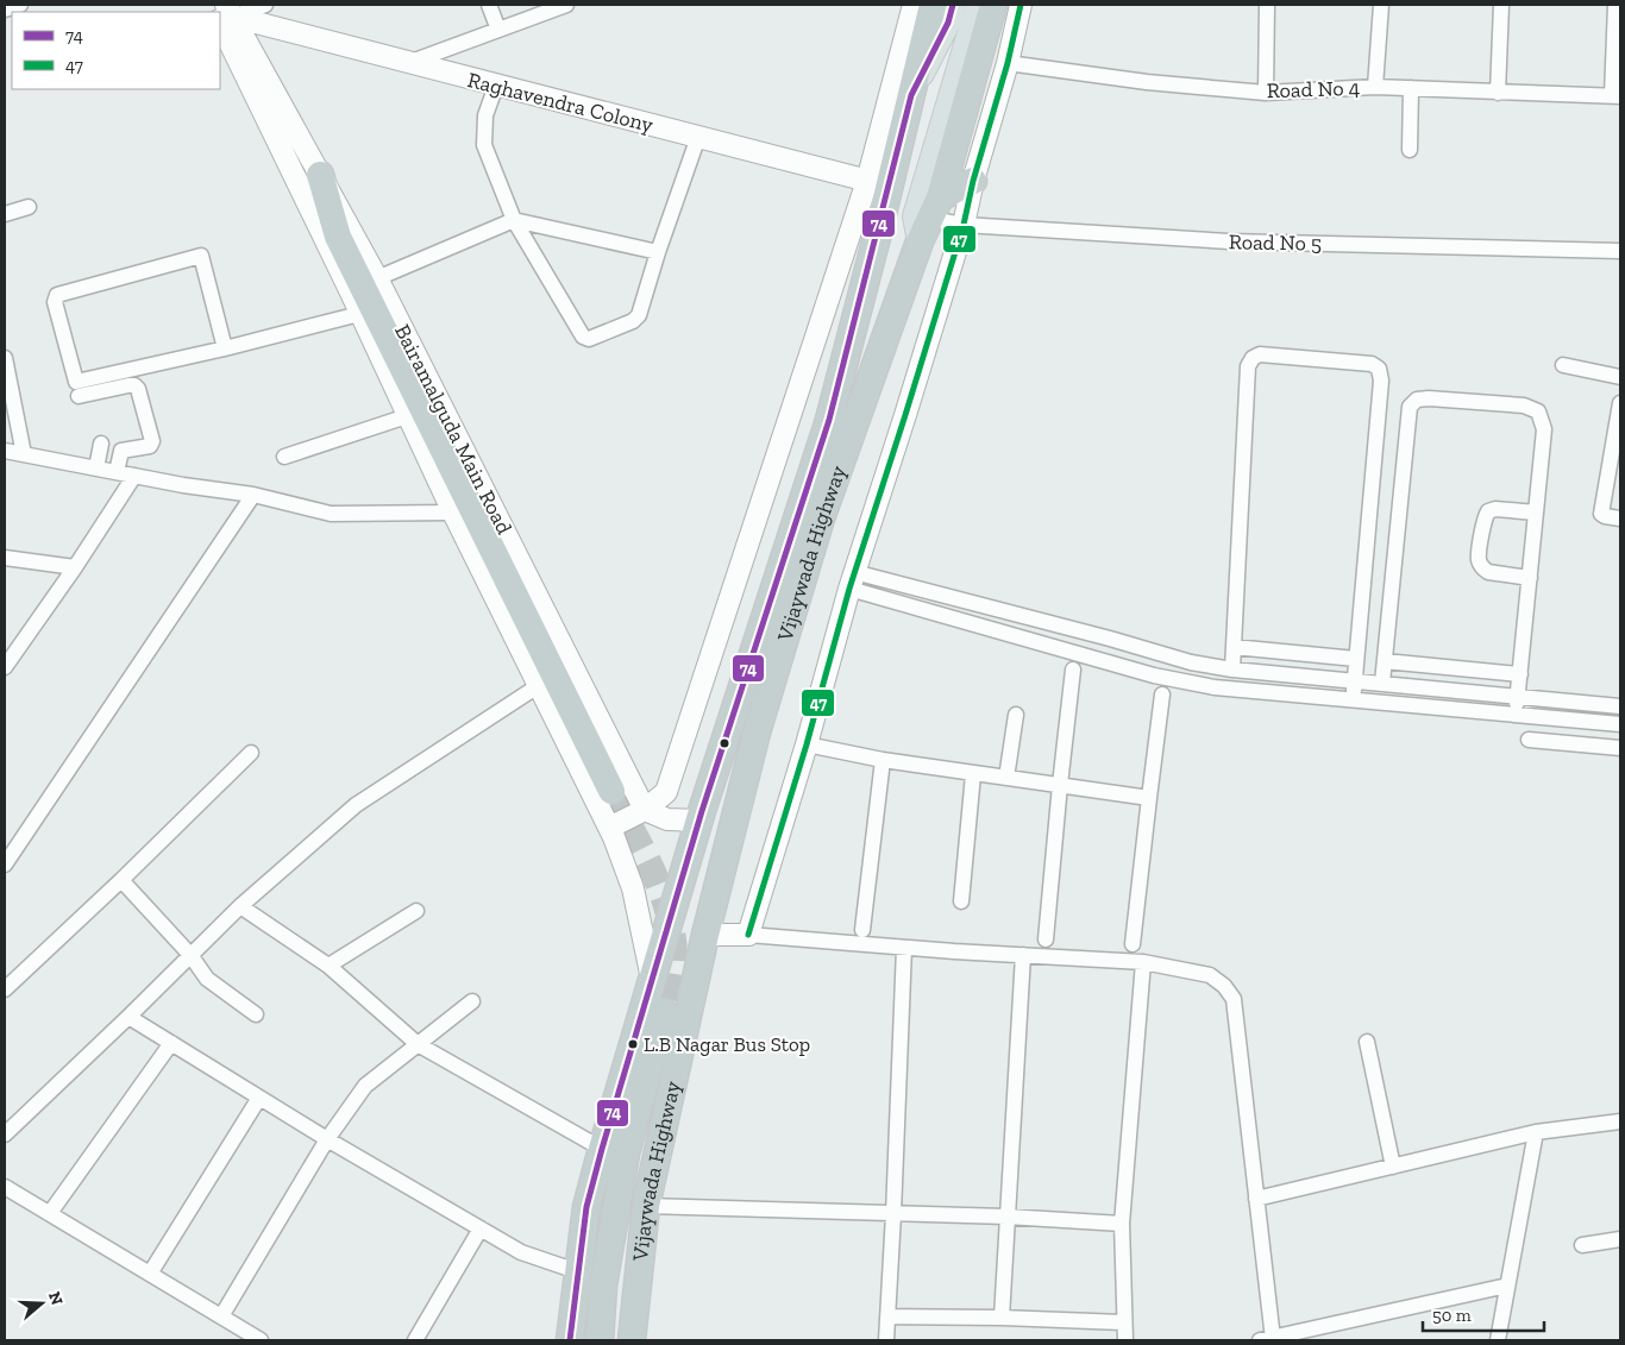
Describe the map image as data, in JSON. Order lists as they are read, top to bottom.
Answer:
{
  "streets": {
    "highway": ["Vijaywada Highway"],
    "street": [
      "Road No 4",
      "Raghavendra Colony",
      "Road No 5",
      "Bairamalguda Main Road"
    ]
  },
  "crossings": [
    ["Raghavendra Colony", "Bairamalguda Main Road"],
    ["Raghavendra Colony", "Vijaywada Highway"],
    ["Road No 5", "Vijaywada Highway"]
  ],
  "places": ["L.B Nagar Bus Stop"],
  "lines": ["transit line 74", "transit line 47"],
  "legend": ["74", "47"],
  "scale_bar": "50 m",
  "north": "right"
}
